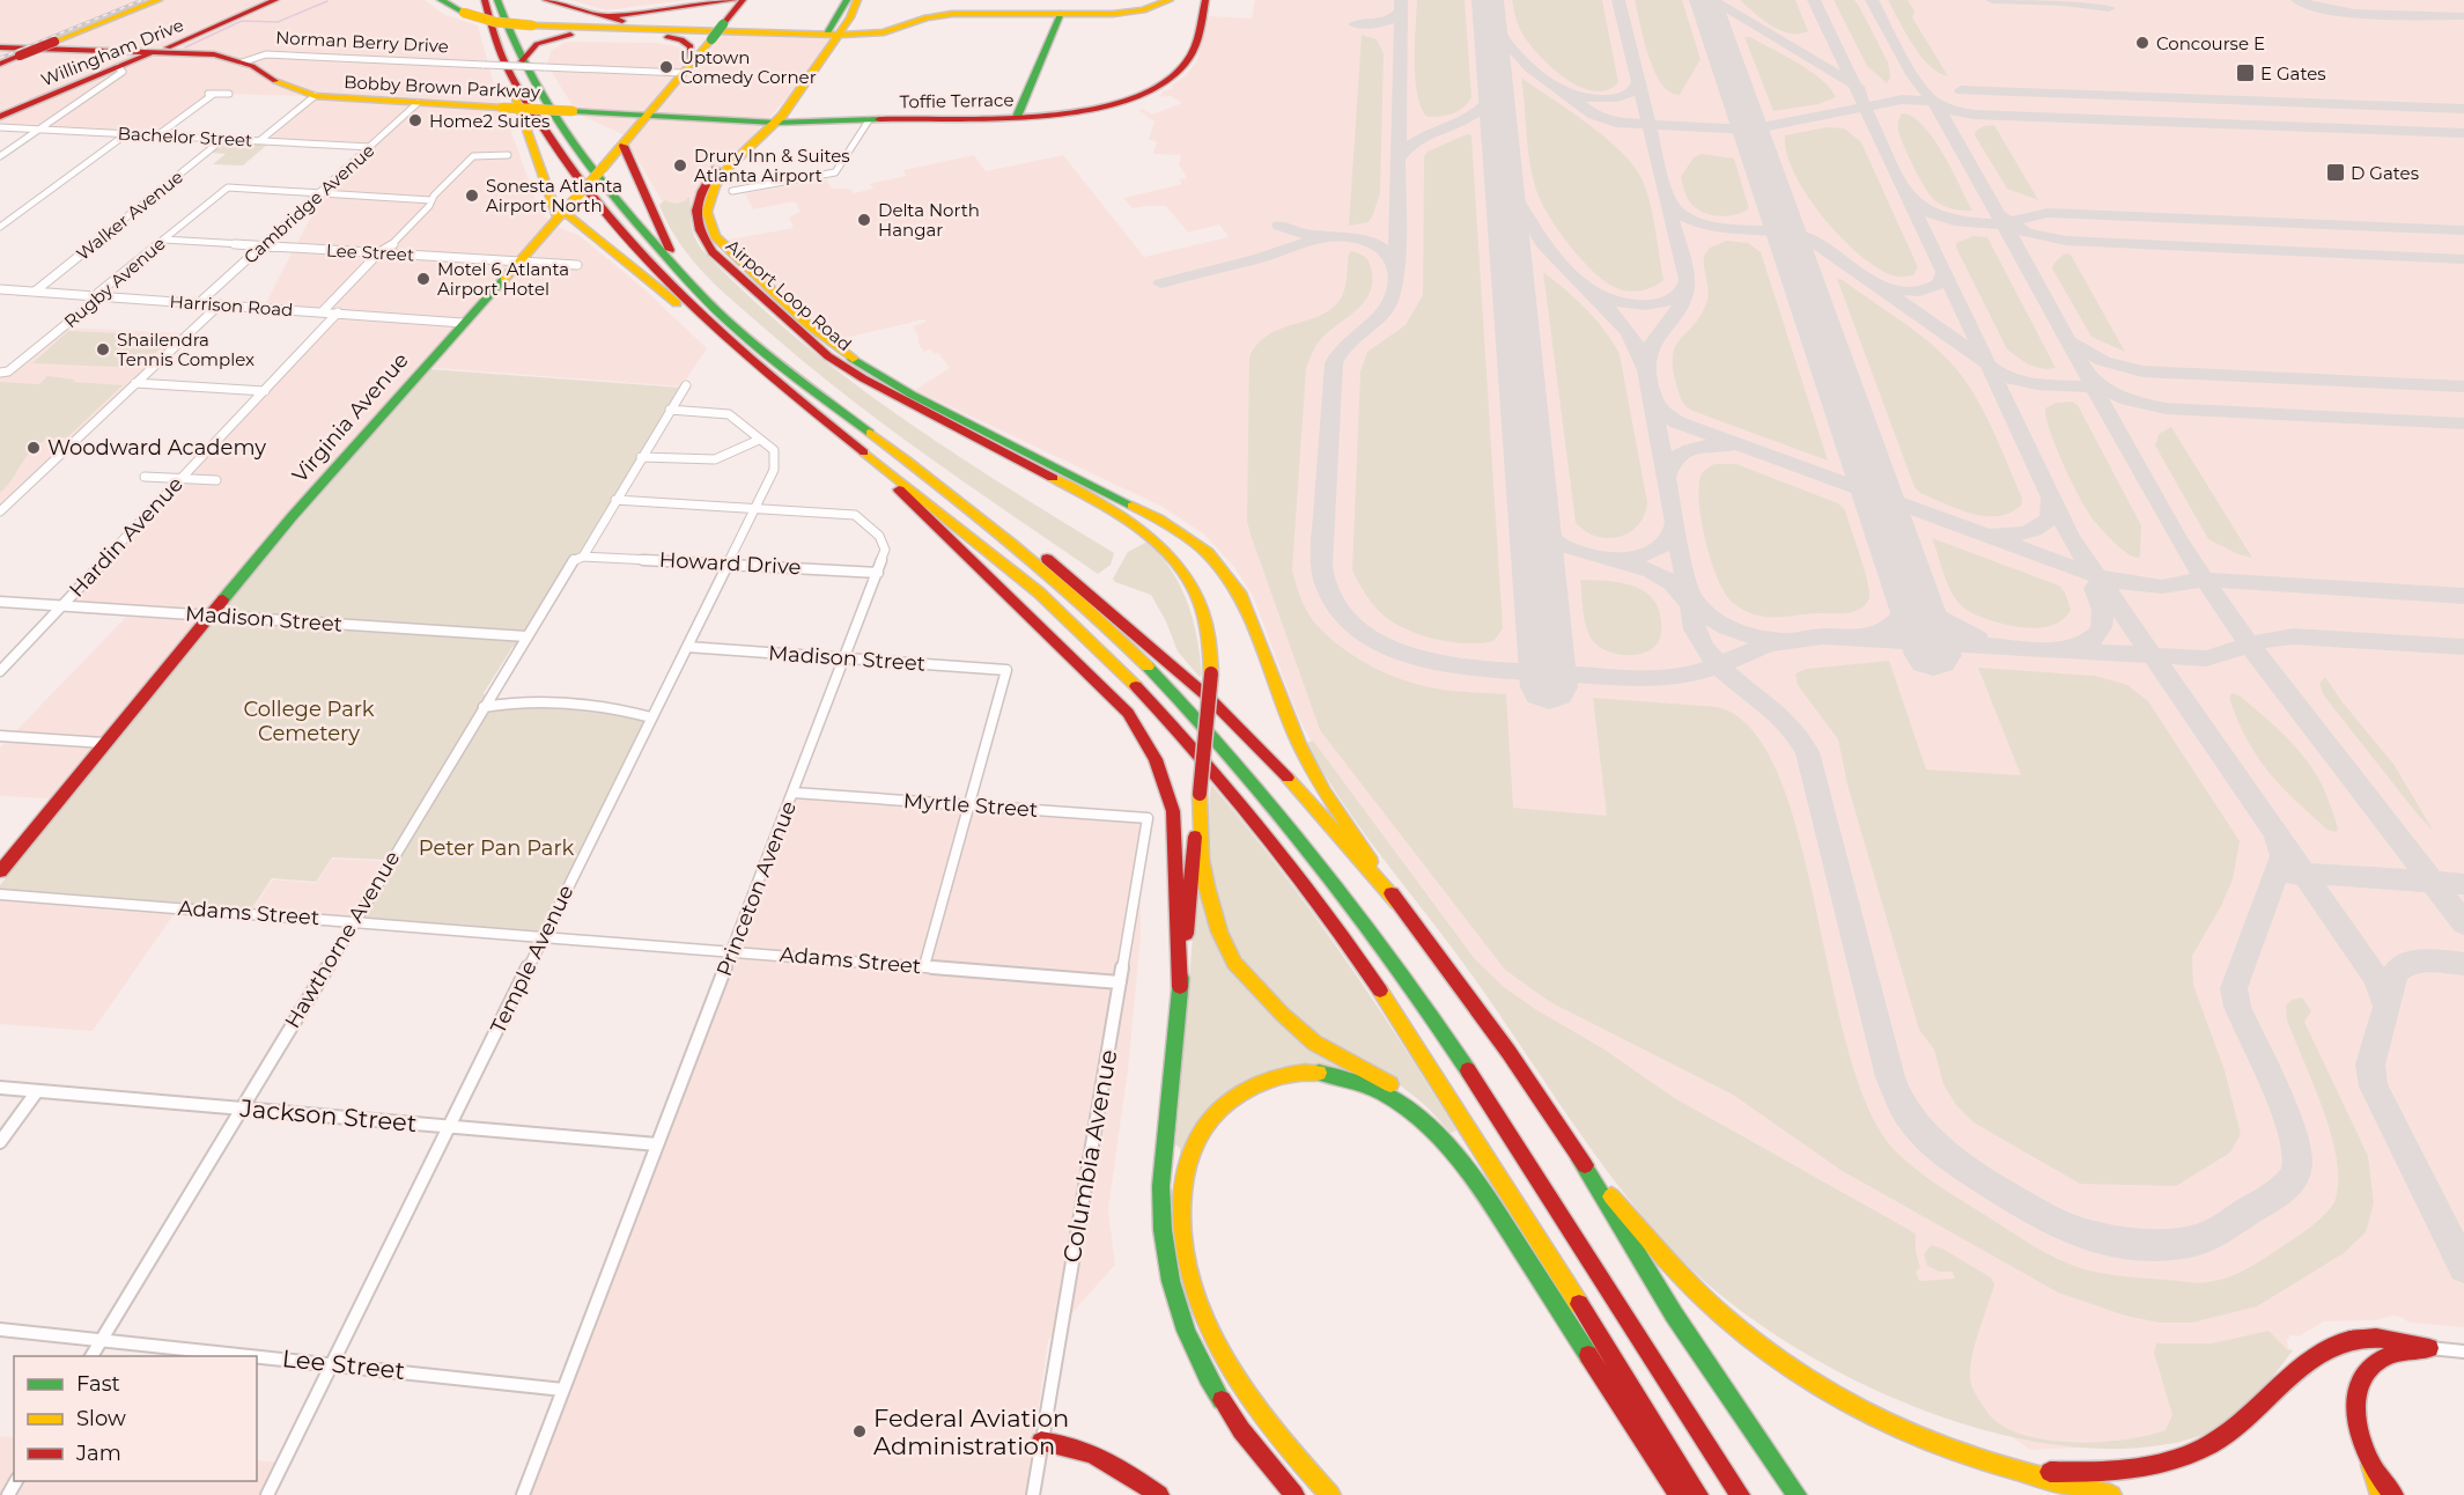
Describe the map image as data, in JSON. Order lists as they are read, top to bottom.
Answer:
{
  "streets": {
    "main road": [
      "Norman Berry Drive",
      "Willingham Drive",
      "Bobby Brown Parkway",
      "Toffie Terrace",
      "Airport Loop Road",
      "Virginia Avenue"
    ],
    "street": [
      "Bachelor Street",
      "Cambridge Avenue",
      "Walker Avenue",
      "Lee Street",
      "Rugby Avenue",
      "Harrison Road",
      "Hardin Avenue",
      "Howard Drive",
      "Madison Street",
      "Myrtle Street",
      "Princeton Avenue",
      "Adams Street",
      "Hawthorne Avenue",
      "Temple Avenue",
      "Jackson Street",
      "Columbia Avenue"
    ]
  },
  "crossings": [
    ["Norman Berry Drive", "Willingham Drive"],
    ["Norman Berry Drive", "Bobby Brown Parkway"],
    ["Norman Berry Drive", "Virginia Avenue"],
    ["Bobby Brown Parkway", "Toffie Terrace"],
    ["Bobby Brown Parkway", "Cambridge Avenue"],
    ["Bobby Brown Parkway", "Virginia Avenue"],
    ["Toffie Terrace", "Airport Loop Road"],
    ["Toffie Terrace", "Virginia Avenue"],
    ["Bachelor Street", "Cambridge Avenue"],
    ["Bachelor Street", "Walker Avenue"],
    ["Cambridge Avenue", "Lee Street"],
    ["Cambridge Avenue", "Rugby Avenue"],
    ["Cambridge Avenue", "Harrison Road"],
    ["Walker Avenue", "Harrison Road"],
    ["Lee Street", "Rugby Avenue"],
    ["Lee Street", "Virginia Avenue"],
    ["Lee Street", "Princeton Avenue"],
    ["Lee Street", "Hawthorne Avenue"],
    ["Lee Street", "Temple Avenue"],
    ["Rugby Avenue", "Harrison Road"],
    ["Harrison Road", "Virginia Avenue"],
    ["Harrison Road", "Hardin Avenue"],
    ["Virginia Avenue", "Madison Street"],
    ["Hardin Avenue", "Madison Street"],
    ["Howard Drive", "Princeton Avenue"],
    ["Howard Drive", "Hawthorne Avenue"],
    ["Howard Drive", "Temple Avenue"],
    ["Madison Street", "Myrtle Street"],
    ["Madison Street", "Princeton Avenue"],
    ["Madison Street", "Hawthorne Avenue"],
    ["Madison Street", "Temple Avenue"],
    ["Myrtle Street", "Princeton Avenue"],
    ["Myrtle Street", "Columbia Avenue"],
    ["Princeton Avenue", "Adams Street"],
    ["Princeton Avenue", "Hawthorne Avenue"],
    ["Princeton Avenue", "Temple Avenue"],
    ["Princeton Avenue", "Jackson Street"],
    ["Adams Street", "Hawthorne Avenue"],
    ["Adams Street", "Temple Avenue"],
    ["Adams Street", "Columbia Avenue"],
    ["Hawthorne Avenue", "Temple Avenue"],
    ["Hawthorne Avenue", "Jackson Street"],
    ["Temple Avenue", "Jackson Street"]
  ],
  "parks": ["College Park Cemetery", "Peter Pan Park"],
  "places": {
    "other": [
      "Concourse E",
      "Uptown Comedy Corner",
      "Home2 Suites",
      "Drury Inn & Suites Atlanta Airport",
      "Sonesta Atlanta Airport North",
      "Delta North Hangar",
      "Motel 6 Atlanta Airport Hotel",
      "Shailendra Tennis Complex",
      "Woodward Academy",
      "Federal Aviation Administration"
    ],
    "transit": ["E Gates", "D Gates"]
  },
  "legend": ["Fast", "Slow", "Jam"]
}
